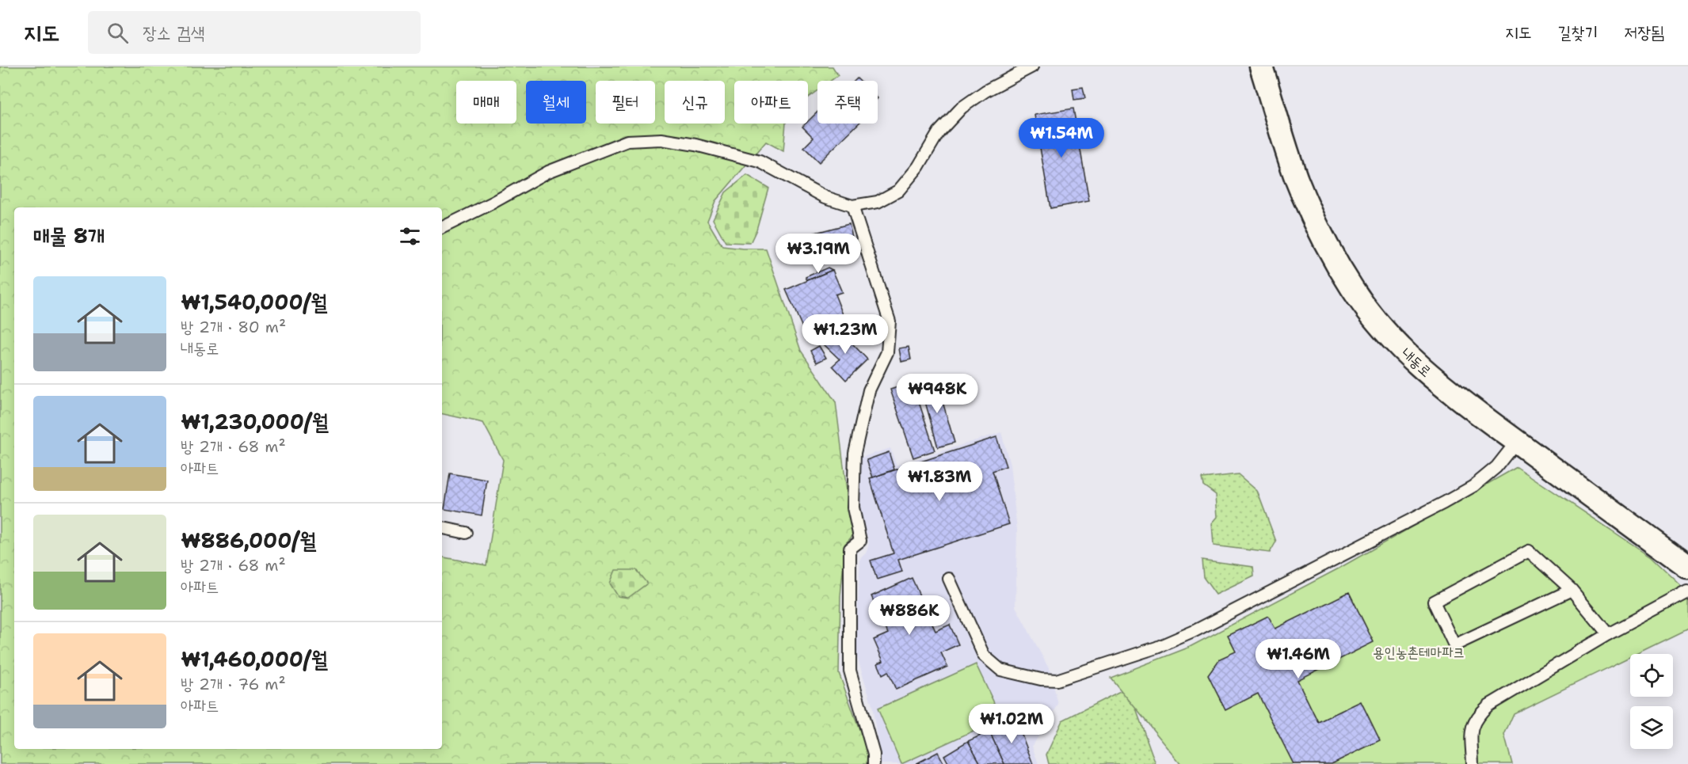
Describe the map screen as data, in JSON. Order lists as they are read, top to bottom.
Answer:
{
  "streets": {
    "street": ["내동로"]
  },
  "parks": ["용인농촌테마파크"],
  "page": {
    "header": "지도",
    "search": "장소 검색",
    "nav": ["지도", "길찾기", "저장됨"],
    "chip": [
      "매매",
      "월세",
      "필터",
      "신규",
      "아파트",
      "주택"
    ],
    "price": [
      "₩1.54M",
      "₩3.19M",
      "₩1.23M",
      "₩948K",
      "₩1.83M",
      "₩886K",
      "₩1.46M",
      "₩1.02M"
    ],
    "heading": "매물 8개",
    "list": [
      {
        "name": "₩1,540,000/월",
        "note": "방 2개 · 80 m² · 내동로"
      },
      {
        "name": "₩1,230,000/월",
        "note": "방 2개 · 68 m² · 아파트"
      },
      {
        "name": "₩886,000/월",
        "note": "방 2개 · 68 m² · 아파트"
      },
      {
        "name": "₩1,460,000/월",
        "note": "방 2개 · 76 m² · 아파트"
      }
    ]
  }
}
